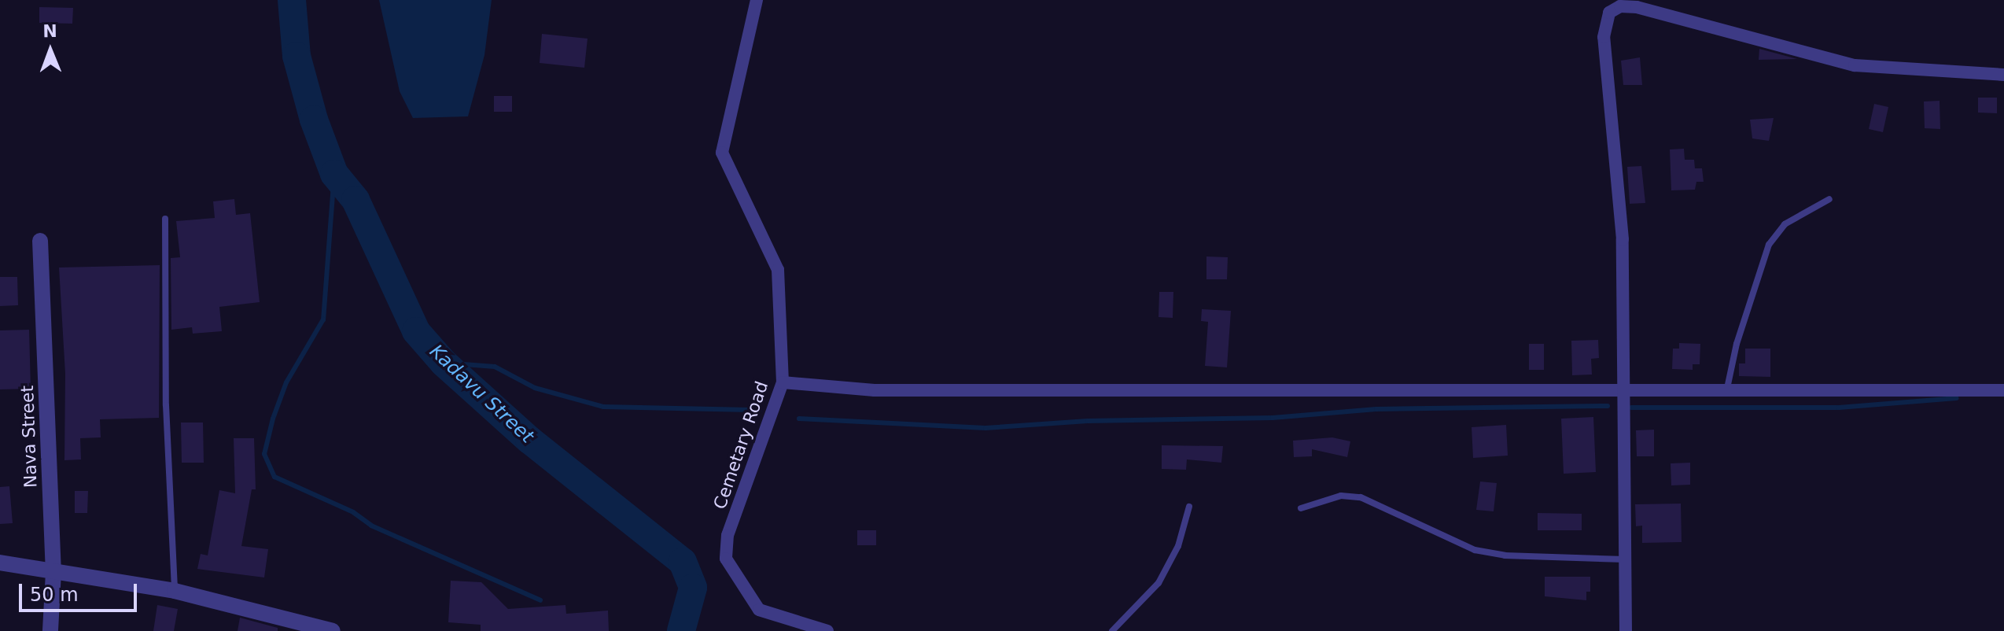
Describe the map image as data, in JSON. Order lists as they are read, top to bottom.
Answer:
{
  "streets": {
    "street": ["Nava Street", "Cemetary Road"]
  },
  "water": ["Kadavu Street"],
  "scale_bar": "50 m",
  "north": "top"
}
